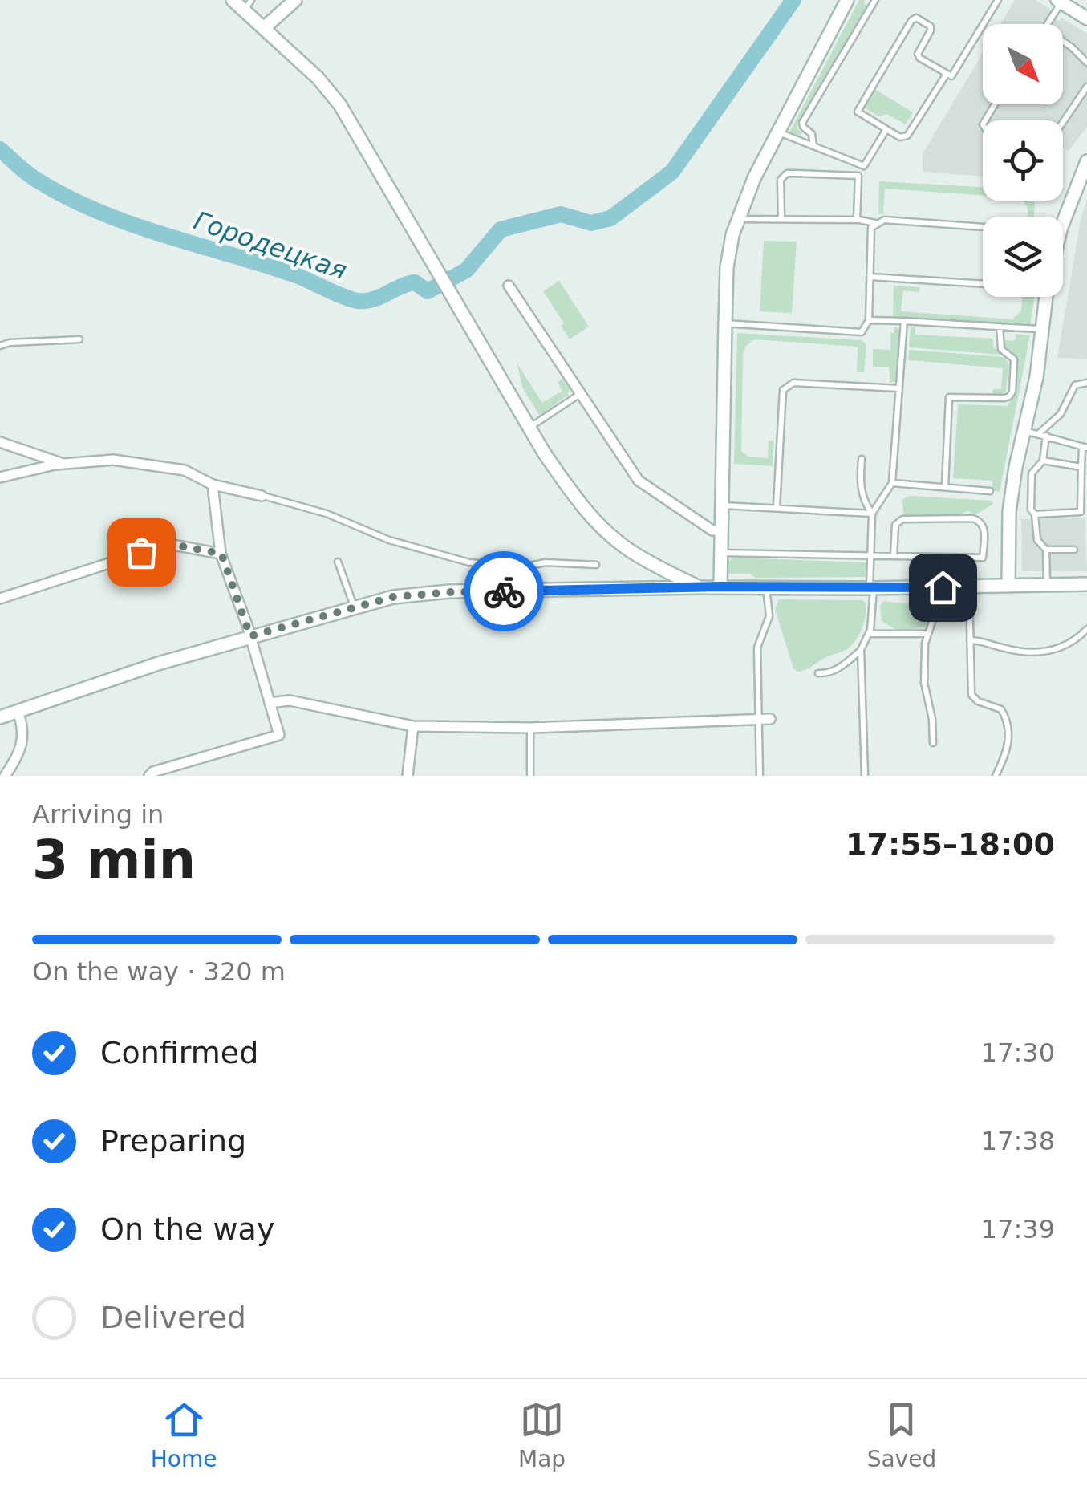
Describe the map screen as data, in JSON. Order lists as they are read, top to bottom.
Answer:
{
  "water": ["Городецкая"],
  "north": "bottom right",
  "page": {
    "heading": ["3 min", "Arriving in", "17:55–18:00"],
    "bar": "On the way · 320 m",
    "list": [
      ["Confirmed", "17:30"],
      ["Preparing", "17:38"],
      ["On the way", "17:39"],
      "Delivered"
    ],
    "tabs": ["Home", "Map", "Saved"]
  }
}
